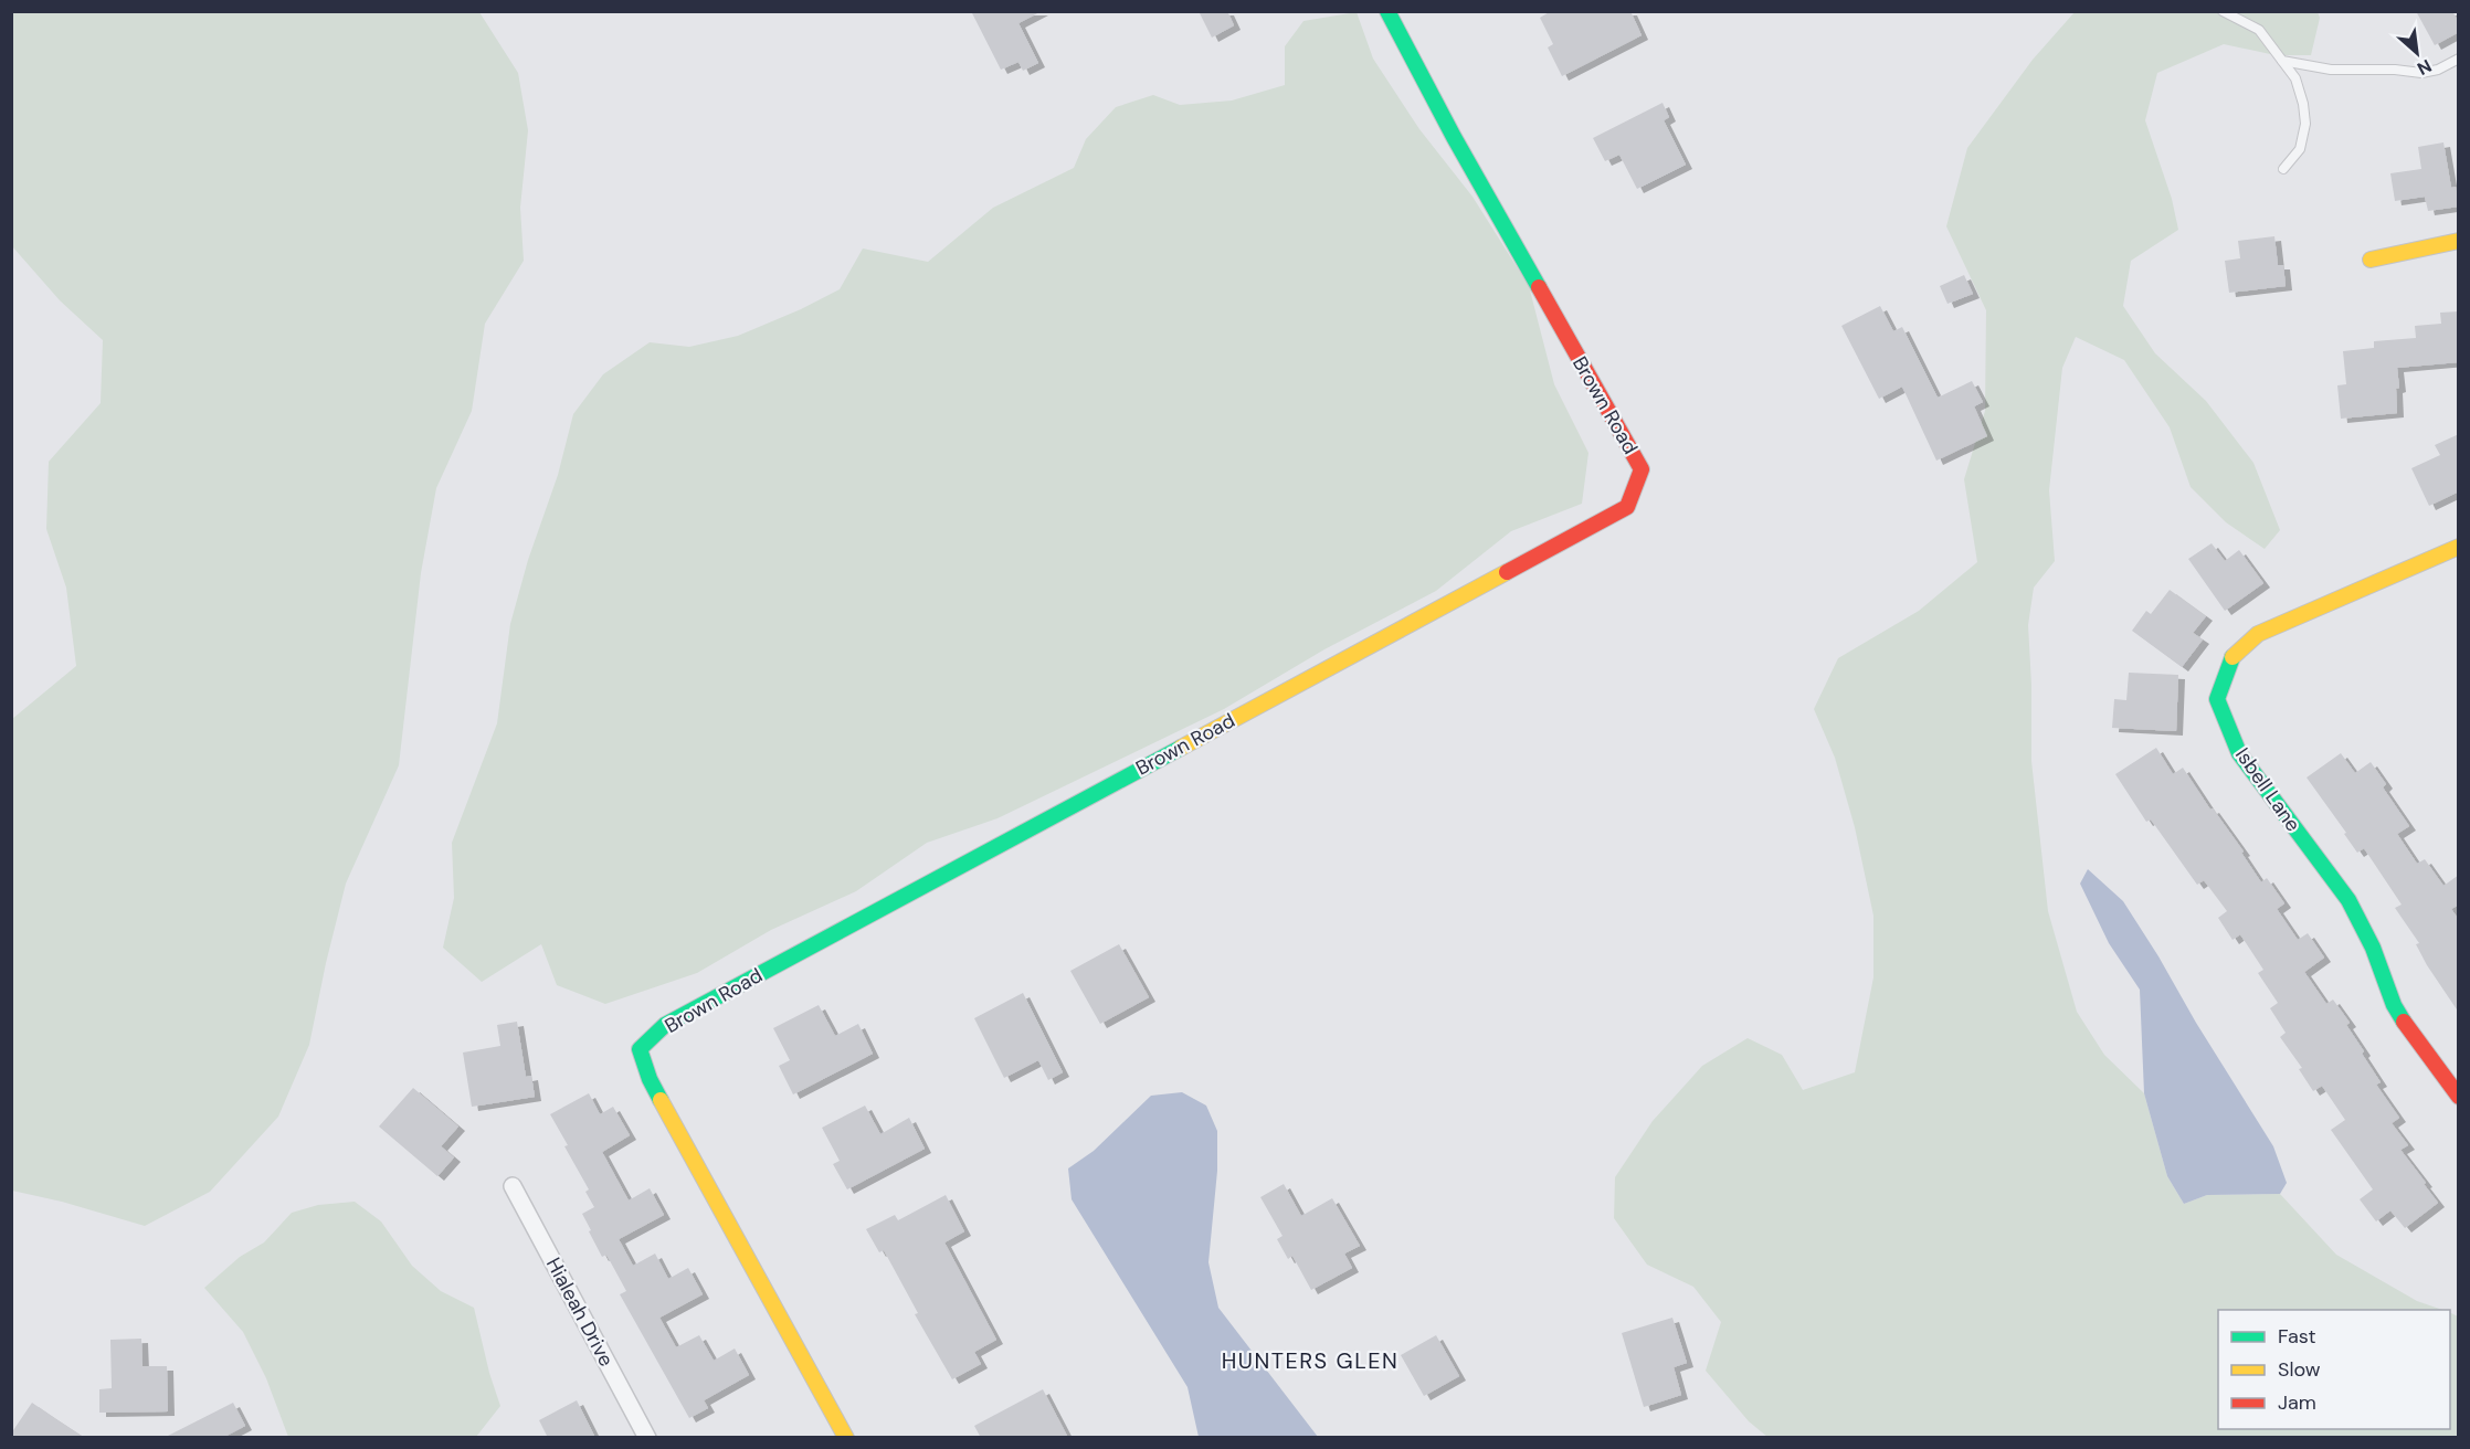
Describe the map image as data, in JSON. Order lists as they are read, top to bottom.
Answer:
{
  "streets": {
    "street": ["Brown Road", "Isbell Lane", "Hialeah Drive"]
  },
  "districts": ["HUNTERS GLEN"],
  "legend": ["Fast", "Slow", "Jam"],
  "north": "bottom right"
}
